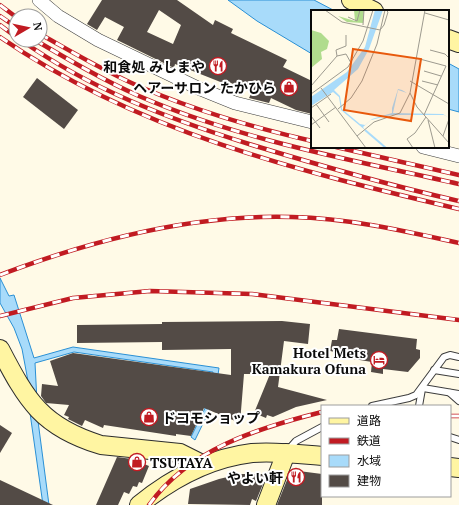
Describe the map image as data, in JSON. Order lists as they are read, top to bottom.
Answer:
{
  "places": {
    "restaurant": ["和食処 みしまや", "やよい軒"],
    "shop": ["ヘアーサロン たかひら", "ドコモショップ", "TSUTAYA"],
    "hotel": ["Hotel Mets Kamakura Ofuna"]
  },
  "legend": [
    "道路",
    "鉄道",
    "水域",
    "建物"
  ],
  "north": "right"
}
